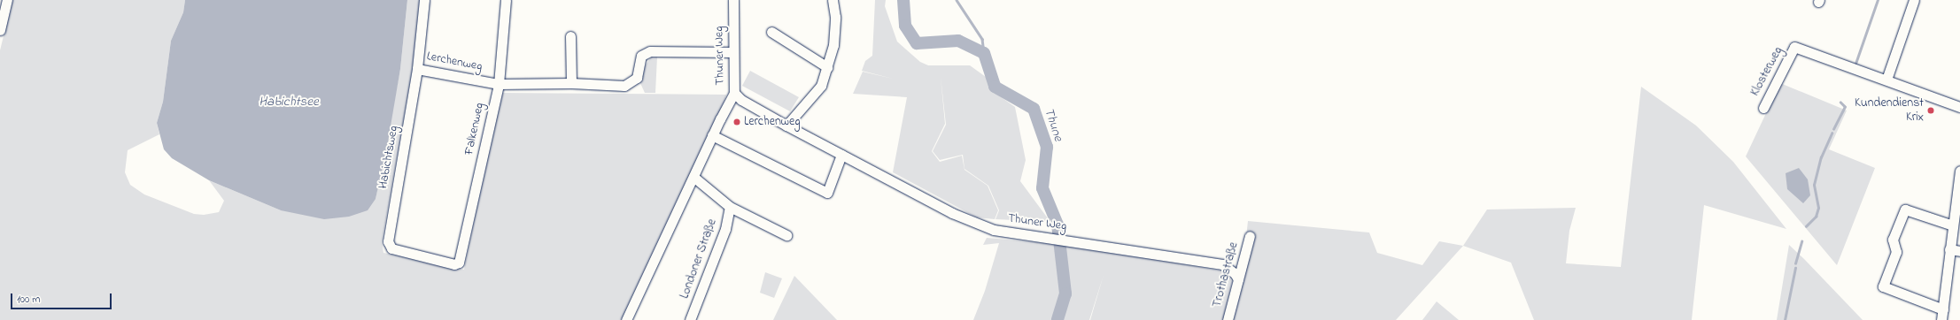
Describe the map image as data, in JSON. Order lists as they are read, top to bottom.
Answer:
{
  "streets": {
    "street": [
      "Thuner Weg",
      "Lerchenweg",
      "Klosterweg",
      "Falkenweg",
      "Habichtsweg",
      "Londoner Straße",
      "Trothastraße"
    ]
  },
  "crossings": [
    ["Thuner Weg", "Lerchenweg"],
    ["Thuner Weg", "Trothastraße"],
    ["Lerchenweg", "Falkenweg"],
    ["Lerchenweg", "Habichtsweg"],
    ["Falkenweg", "Habichtsweg"]
  ],
  "water": ["Habichtsee", "Thune"],
  "places": ["Kundendienst Krix", "Lerchenweg"],
  "scale_bar": "100 m"
}
